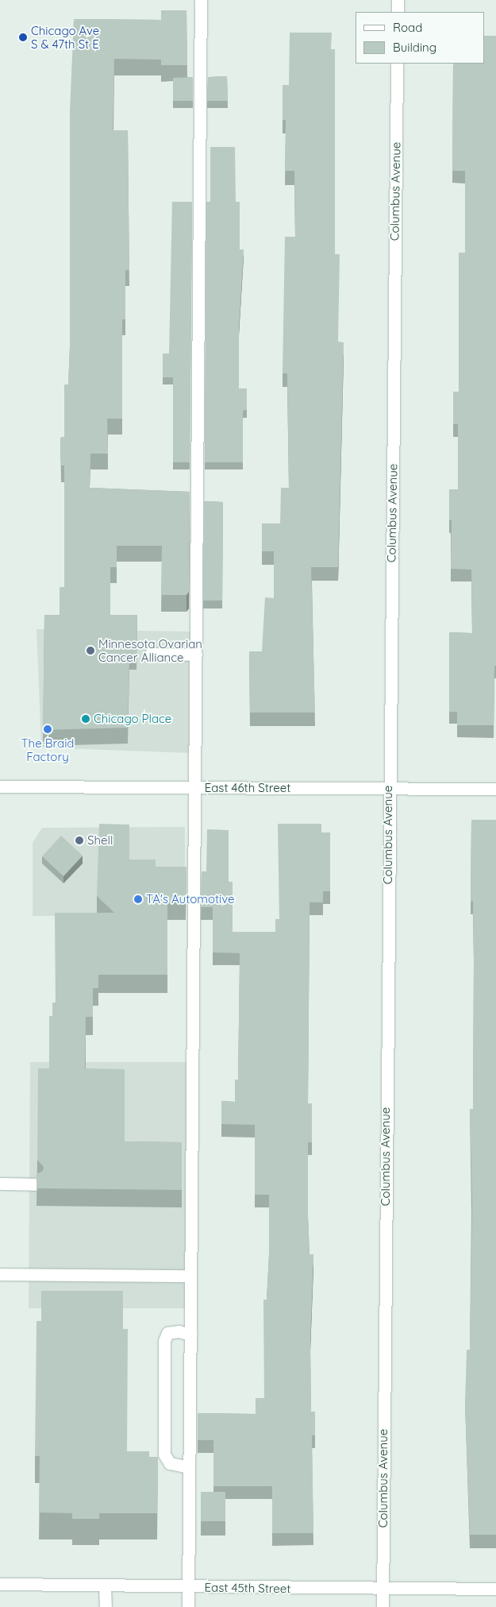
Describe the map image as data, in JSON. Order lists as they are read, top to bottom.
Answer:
{
  "streets": {
    "street": ["Columbus Avenue", "East 46th Street", "East 45th Street"]
  },
  "crossings": [
    ["Columbus Avenue", "East 46th Street"],
    ["Columbus Avenue", "East 45th Street"]
  ],
  "places": [
    "Chicago Ave S & 47th St E",
    "Minnesota Ovarian Cancer Alliance",
    "Chicago Place",
    "The Braid Factory",
    "Shell",
    "TA's Automotive"
  ],
  "legend": ["Road", "Building"]
}
